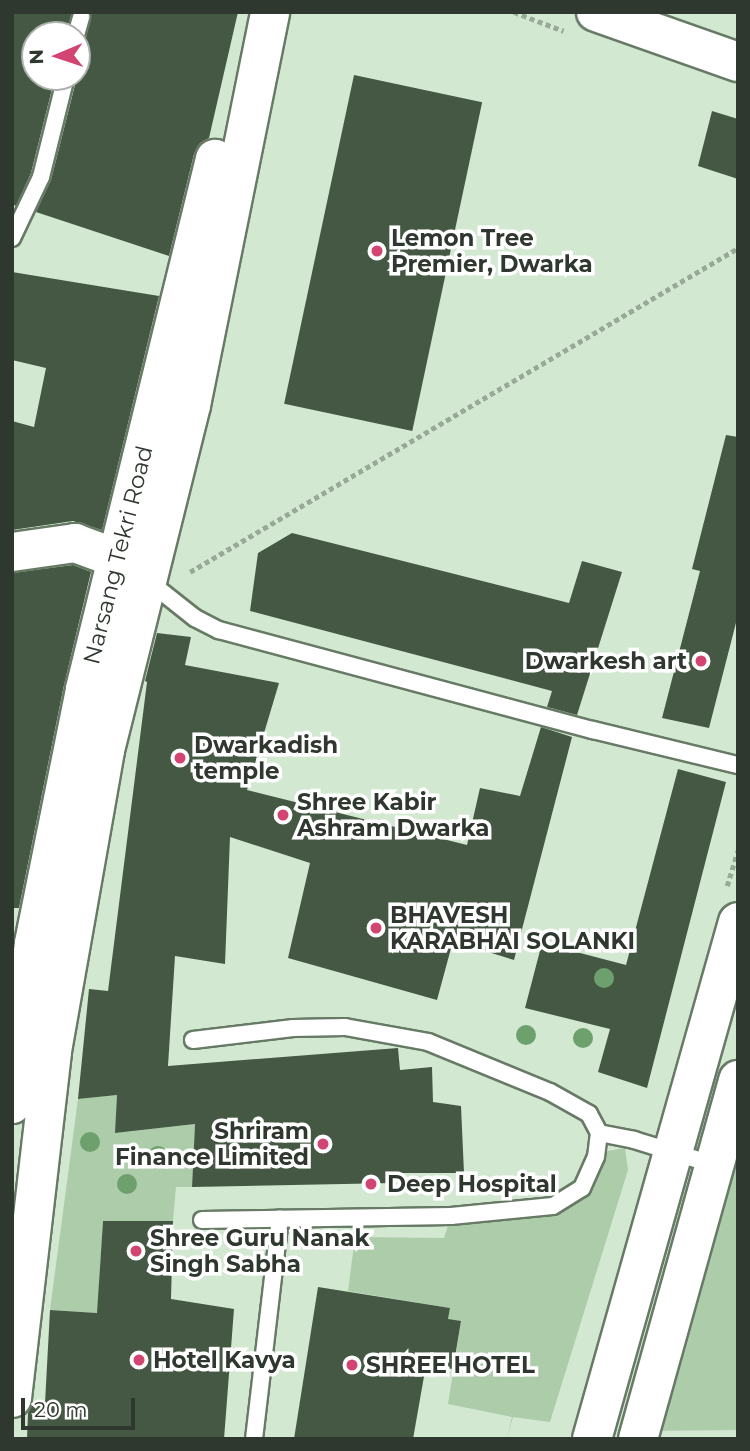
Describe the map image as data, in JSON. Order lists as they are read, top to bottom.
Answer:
{
  "streets": {
    "main road": ["Narsang Tekri Road"]
  },
  "places": [
    "Lemon Tree Premier, Dwarka",
    "Dwarkesh art",
    "Dwarkadish temple",
    "Shree Kabir Ashram Dwarka",
    "BHAVESH KARABHAI SOLANKI",
    "Shriram Finance Limited",
    "Deep Hospital",
    "Shree Guru Nanak Singh Sabha",
    "Hotel Kavya",
    "SHREE HOTEL"
  ],
  "scale_bar": "20 m",
  "north": "left"
}
